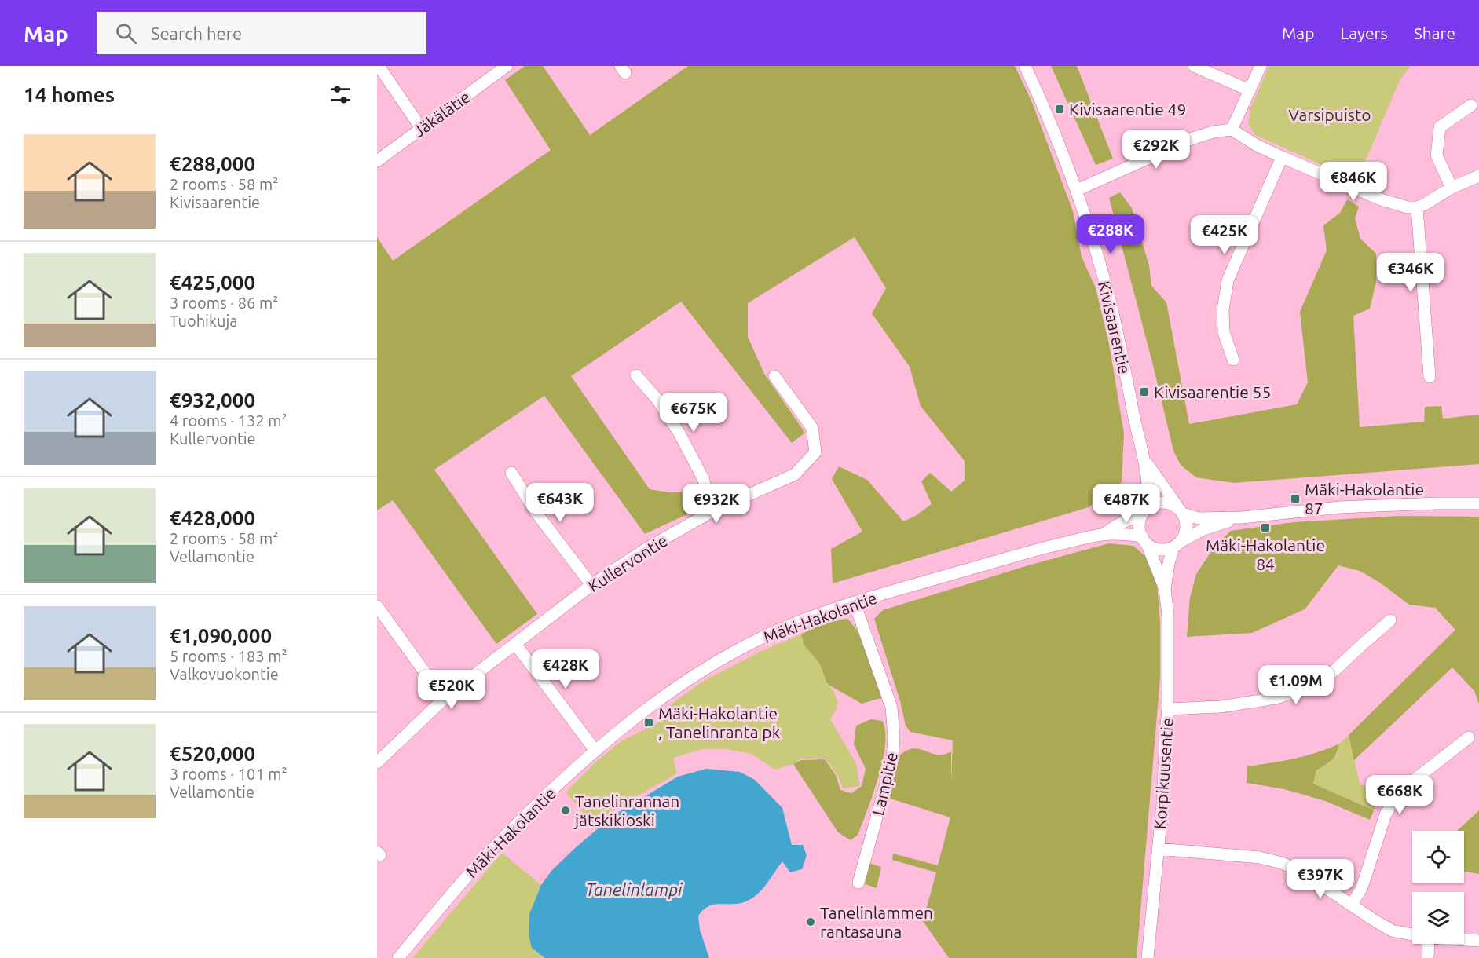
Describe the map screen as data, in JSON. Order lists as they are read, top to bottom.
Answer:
{
  "streets": {
    "street": [
      "Jäkälätie",
      "Kivisaarentie",
      "Kullervontie",
      "Mäki-Hakolantie",
      "Korpikuusentie",
      "Lampitie"
    ]
  },
  "crossings": [
    ["Kivisaarentie", "Mäki-Hakolantie"],
    ["Kivisaarentie", "Korpikuusentie"],
    ["Mäki-Hakolantie", "Korpikuusentie"],
    ["Mäki-Hakolantie", "Lampitie"]
  ],
  "water": ["Tanelinlampi"],
  "parks": ["Varsipuisto"],
  "places": {
    "transit": [
      "Kivisaarentie 49",
      "Kivisaarentie 55",
      "Mäki-Hakolantie 87",
      "Mäki-Hakolantie 84",
      "Mäki-Hakolantie , Tanelinranta pk"
    ],
    "other": ["Tanelinrannan jätskikioski", "Tanelinlammen rantasauna"]
  },
  "page": {
    "header": "Map",
    "search": "Search here",
    "nav": ["Map", "Layers", "Share"],
    "heading": "14 homes",
    "list": [
      {
        "name": "€288,000",
        "note": "2 rooms · 58 m² · Kivisaarentie"
      },
      {
        "name": "€425,000",
        "note": "3 rooms · 86 m² · Tuohikuja"
      },
      {
        "name": "€932,000",
        "note": "4 rooms · 132 m² · Kullervontie"
      },
      {
        "name": "€428,000",
        "note": "2 rooms · 58 m² · Vellamontie"
      },
      {
        "name": "€1,090,000",
        "note": "5 rooms · 183 m² · Valkovuokontie"
      },
      {
        "name": "€520,000",
        "note": "3 rooms · 101 m² · Vellamontie"
      }
    ],
    "price": [
      "€292K",
      "€846K",
      "€288K",
      "€425K",
      "€346K",
      "€675K",
      "€643K",
      "€932K",
      "€487K",
      "€428K",
      "€1.09M",
      "€520K",
      "€668K",
      "€397K"
    ]
  }
}
